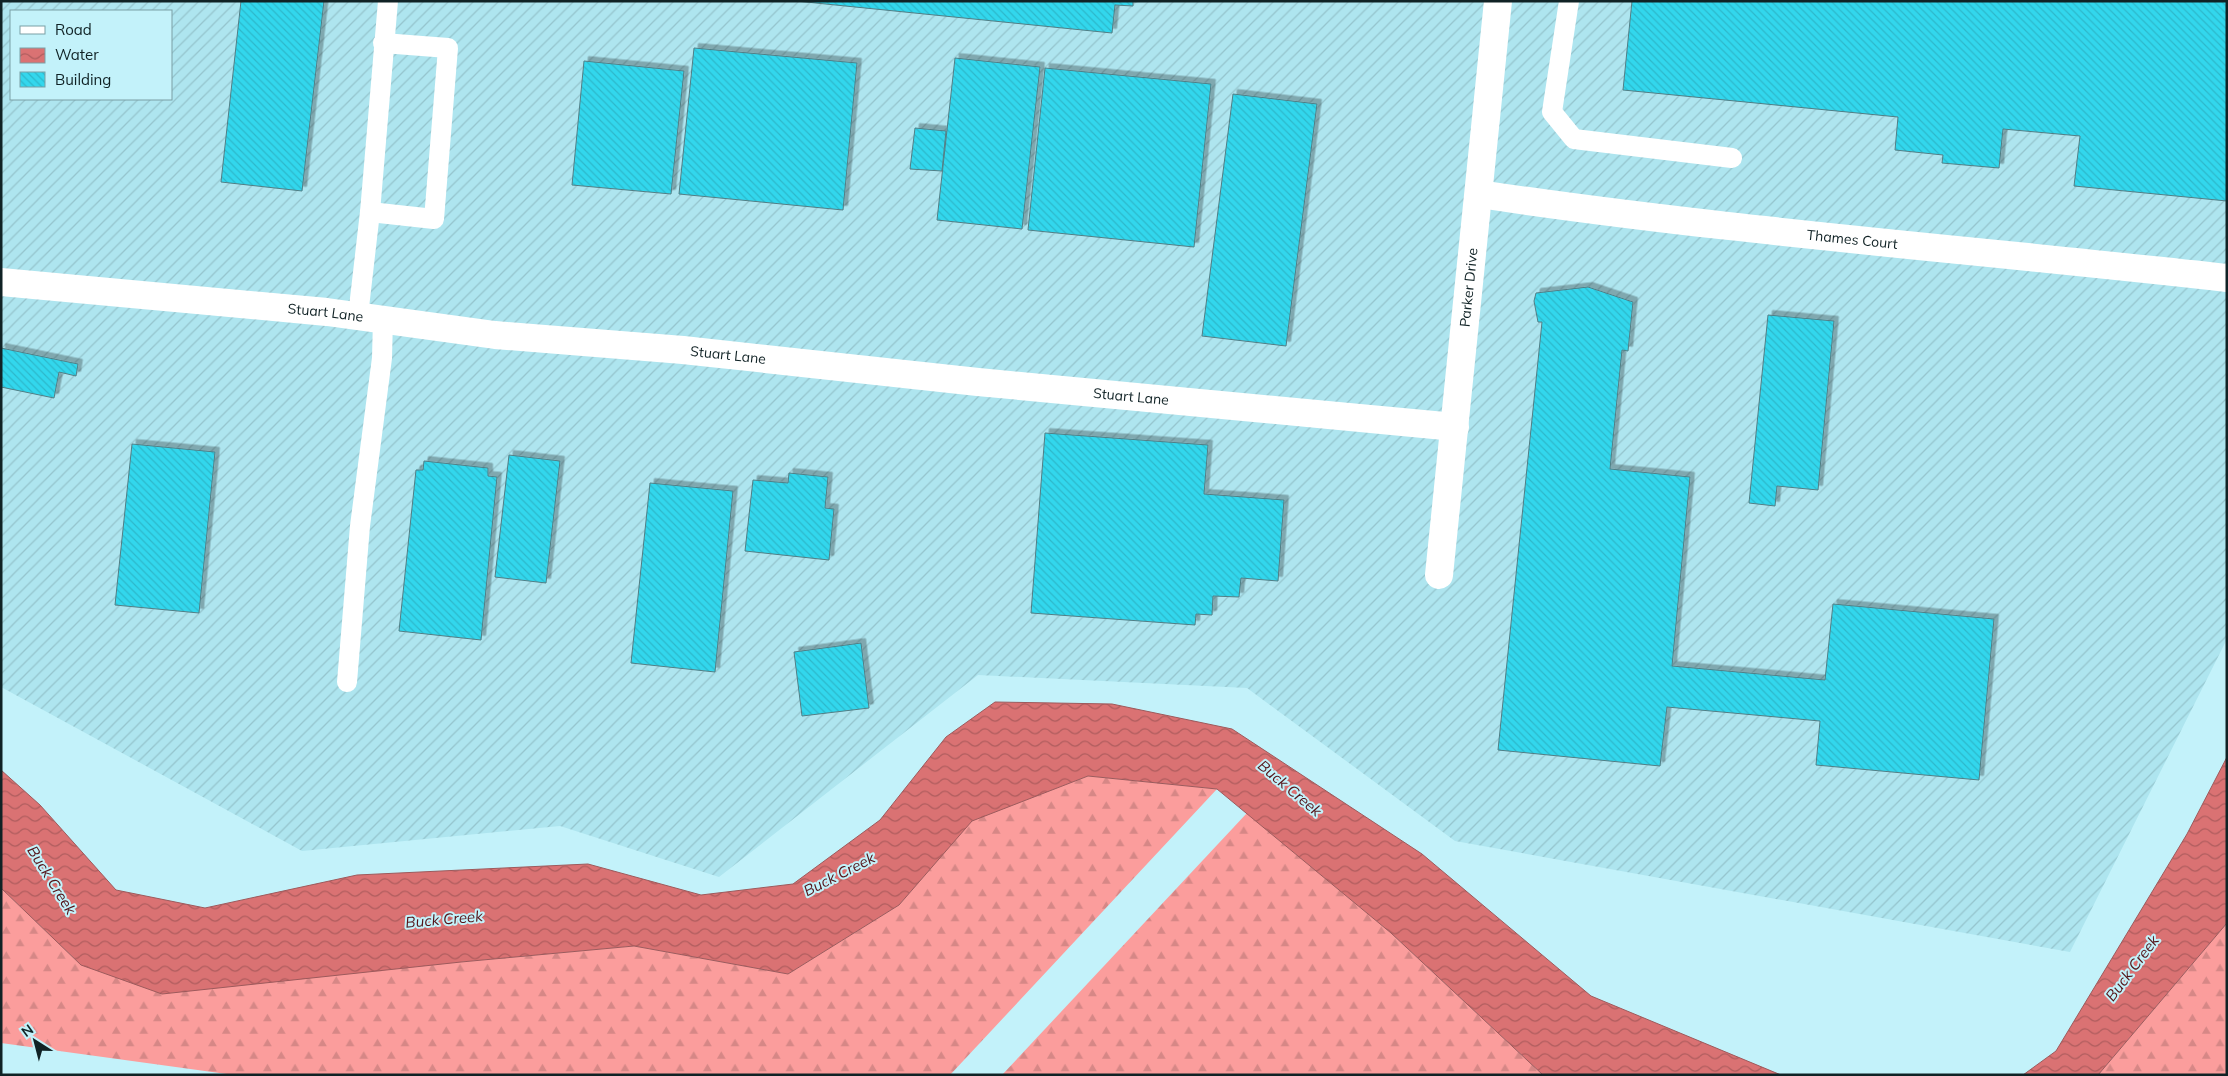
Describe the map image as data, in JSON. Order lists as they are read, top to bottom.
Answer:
{
  "streets": {
    "street": ["Thames Court", "Parker Drive", "Stuart Lane"]
  },
  "crossings": [
    ["Thames Court", "Parker Drive"],
    ["Parker Drive", "Stuart Lane"]
  ],
  "water": ["Buck Creek"],
  "legend": ["Road", "Water", "Building"],
  "north": "top left"
}
